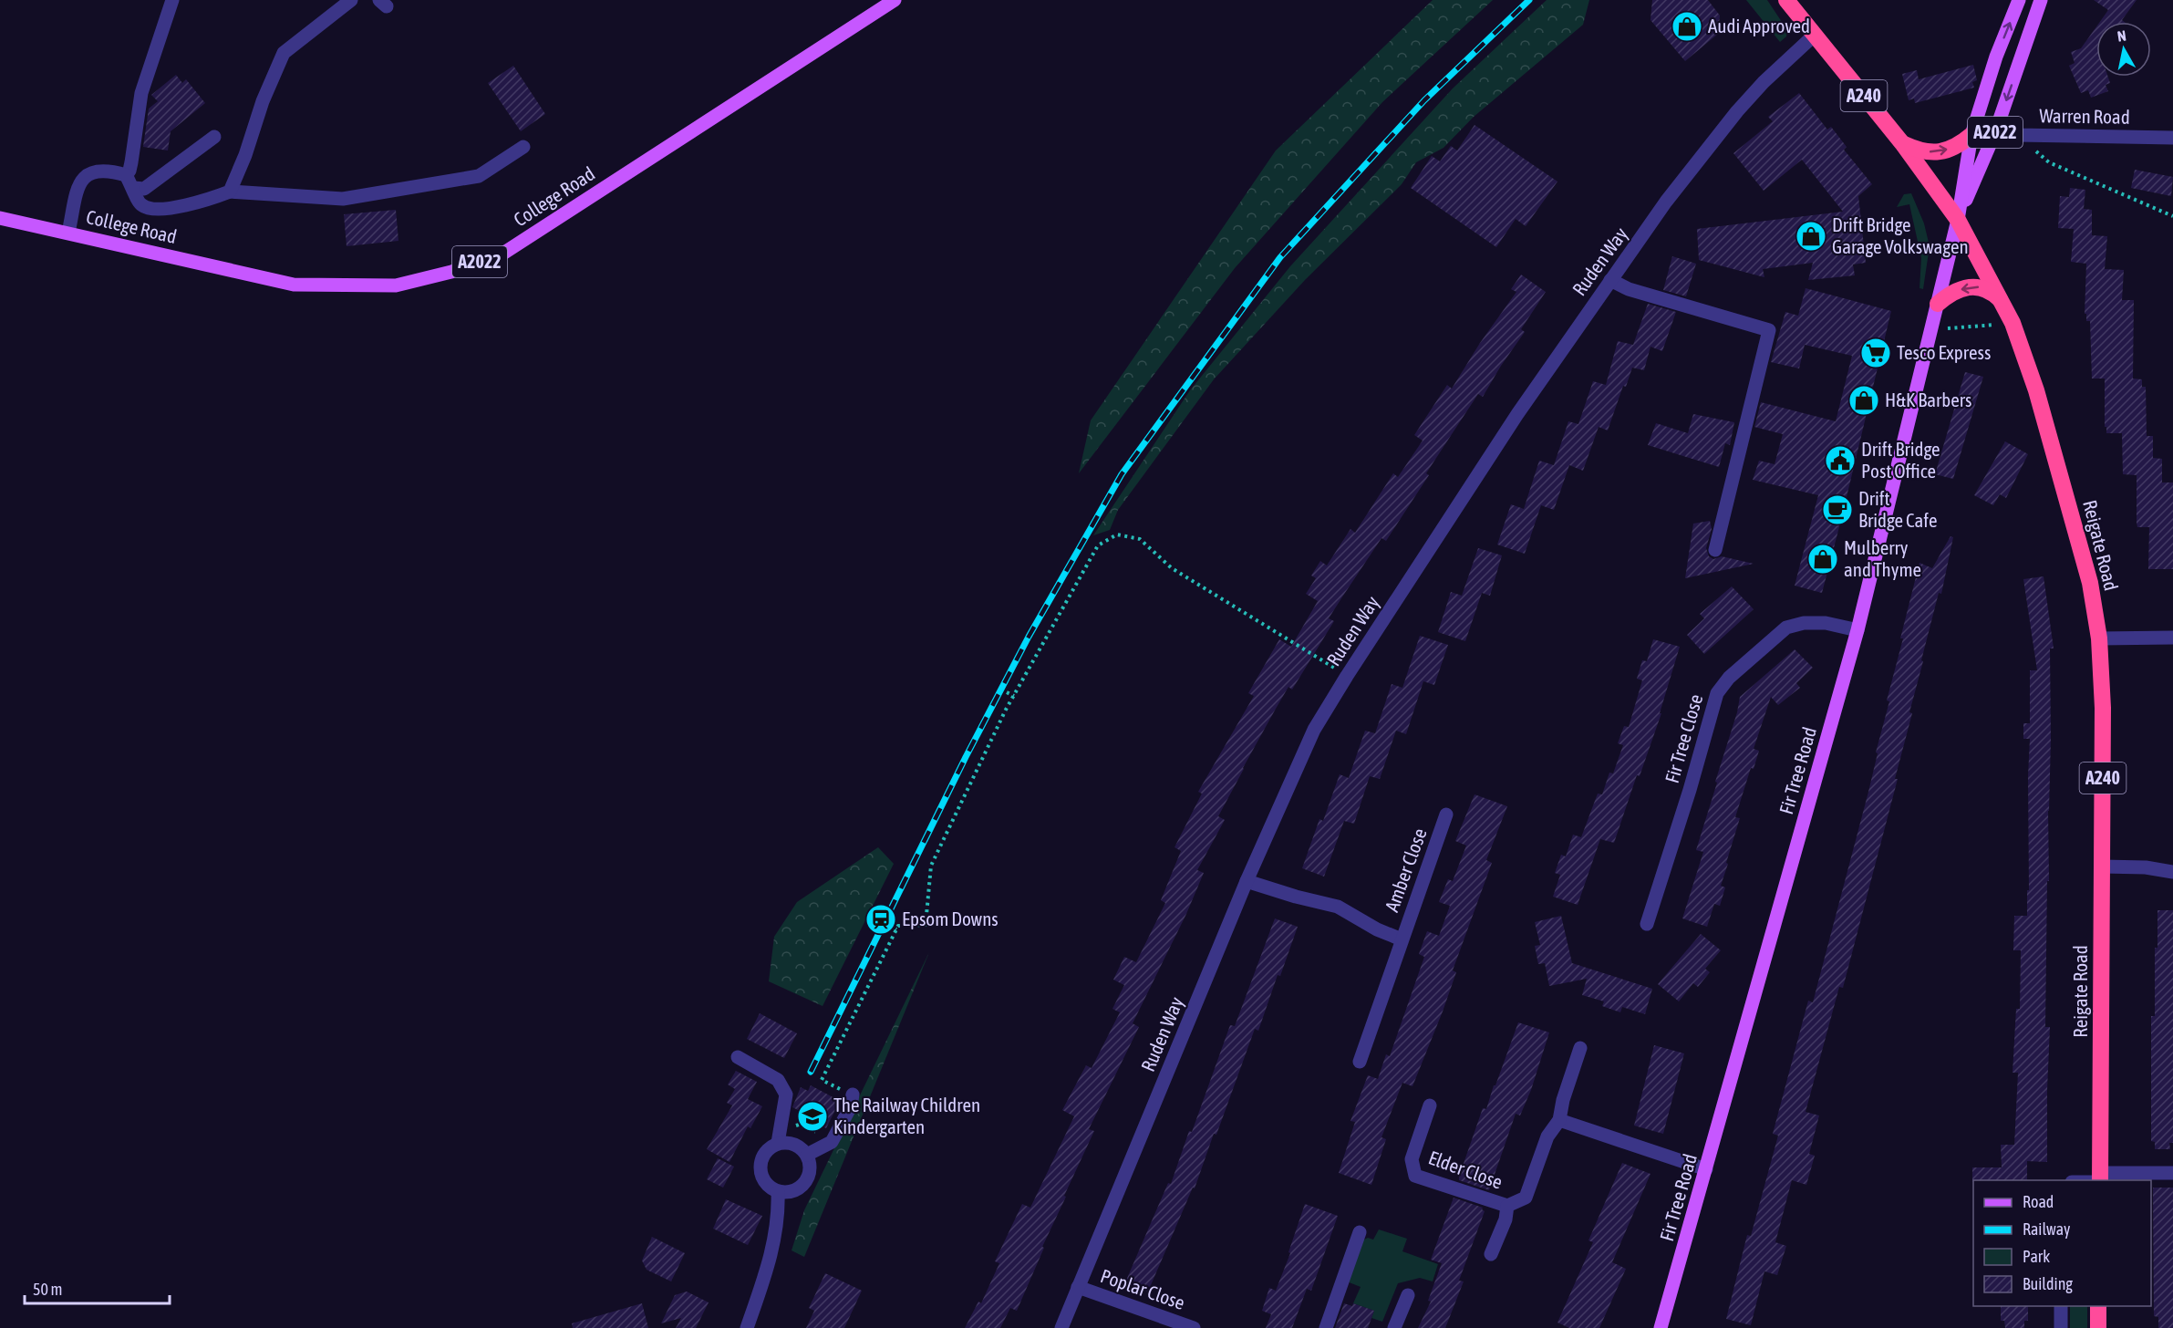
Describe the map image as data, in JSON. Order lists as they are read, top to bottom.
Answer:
{
  "streets": {
    "highway": ["A240", "Reigate Road"],
    "main road": ["A2022", "College Road", "Fir Tree Road"],
    "street": [
      "Warren Road",
      "Ruden Way",
      "Fir Tree Close",
      "Amber Close",
      "Elder Close",
      "Poplar Close"
    ]
  },
  "crossings": [
    ["Warren Road", "Fir Tree Road"],
    ["Ruden Way", "Reigate Road"],
    ["Ruden Way", "Amber Close"],
    ["Ruden Way", "Poplar Close"],
    ["Reigate Road", "Fir Tree Road"],
    ["Fir Tree Close", "Fir Tree Road"]
  ],
  "places": {
    "shop": [
      "Audi Approved",
      "Drift Bridge Garage Volkswagen",
      "H&K Barbers",
      "Mulberry and Thyme"
    ],
    "supermarket": ["Tesco Express"],
    "public building": ["Drift Bridge Post Office"],
    "cafe": ["Drift Bridge Cafe"],
    "station": ["Epsom Downs"],
    "school or university": ["The Railway Children Kindergarten"]
  },
  "legend": [
    "Road",
    "Railway",
    "Park",
    "Building"
  ],
  "scale_bar": "50 m",
  "north": "top"
}
